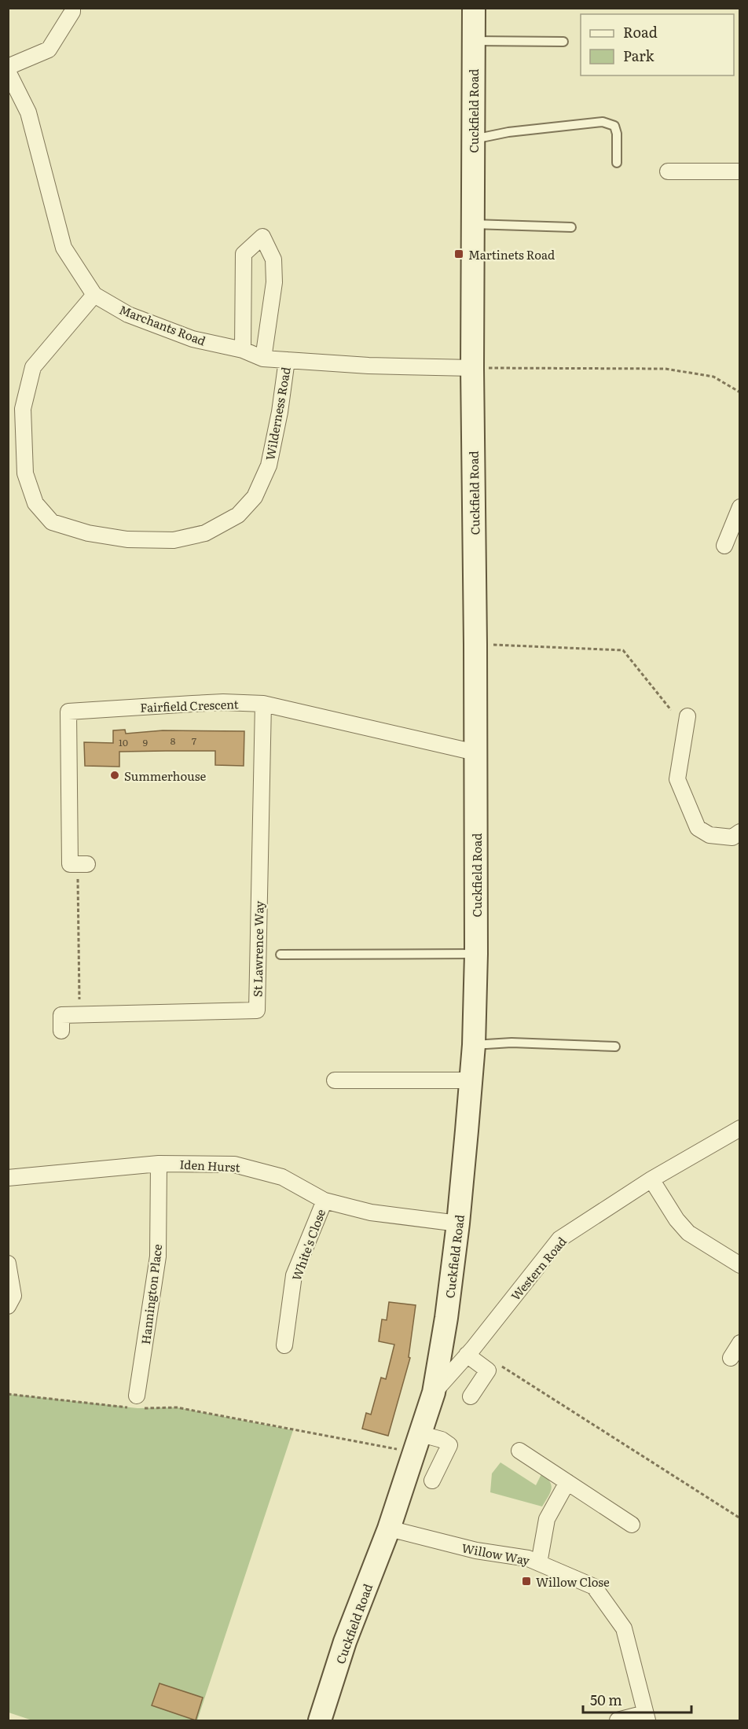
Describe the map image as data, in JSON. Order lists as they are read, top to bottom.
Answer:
{
  "streets": {
    "street": [
      "Cuckfield Road",
      "Marchants Road",
      "Wilderness Road",
      "Fairfield Crescent",
      "St Lawrence Way",
      "Iden Hurst",
      "White's Close",
      "Western Road",
      "Hannington Place",
      "Willow Way"
    ]
  },
  "crossings": [
    ["Cuckfield Road", "Marchants Road"],
    ["Cuckfield Road", "Fairfield Crescent"],
    ["Cuckfield Road", "Iden Hurst"],
    ["Cuckfield Road", "Western Road"],
    ["Cuckfield Road", "Willow Way"],
    ["Marchants Road", "Wilderness Road"],
    ["Fairfield Crescent", "St Lawrence Way"],
    ["Iden Hurst", "White's Close"],
    ["Iden Hurst", "Hannington Place"]
  ],
  "places": {
    "transit": ["Martinets Road", "Willow Close"],
    "other": ["Summerhouse"]
  },
  "house_numbers": [
    "8",
    "7",
    "10",
    "9"
  ],
  "legend": ["Road", "Park"],
  "scale_bar": "50 m"
}
